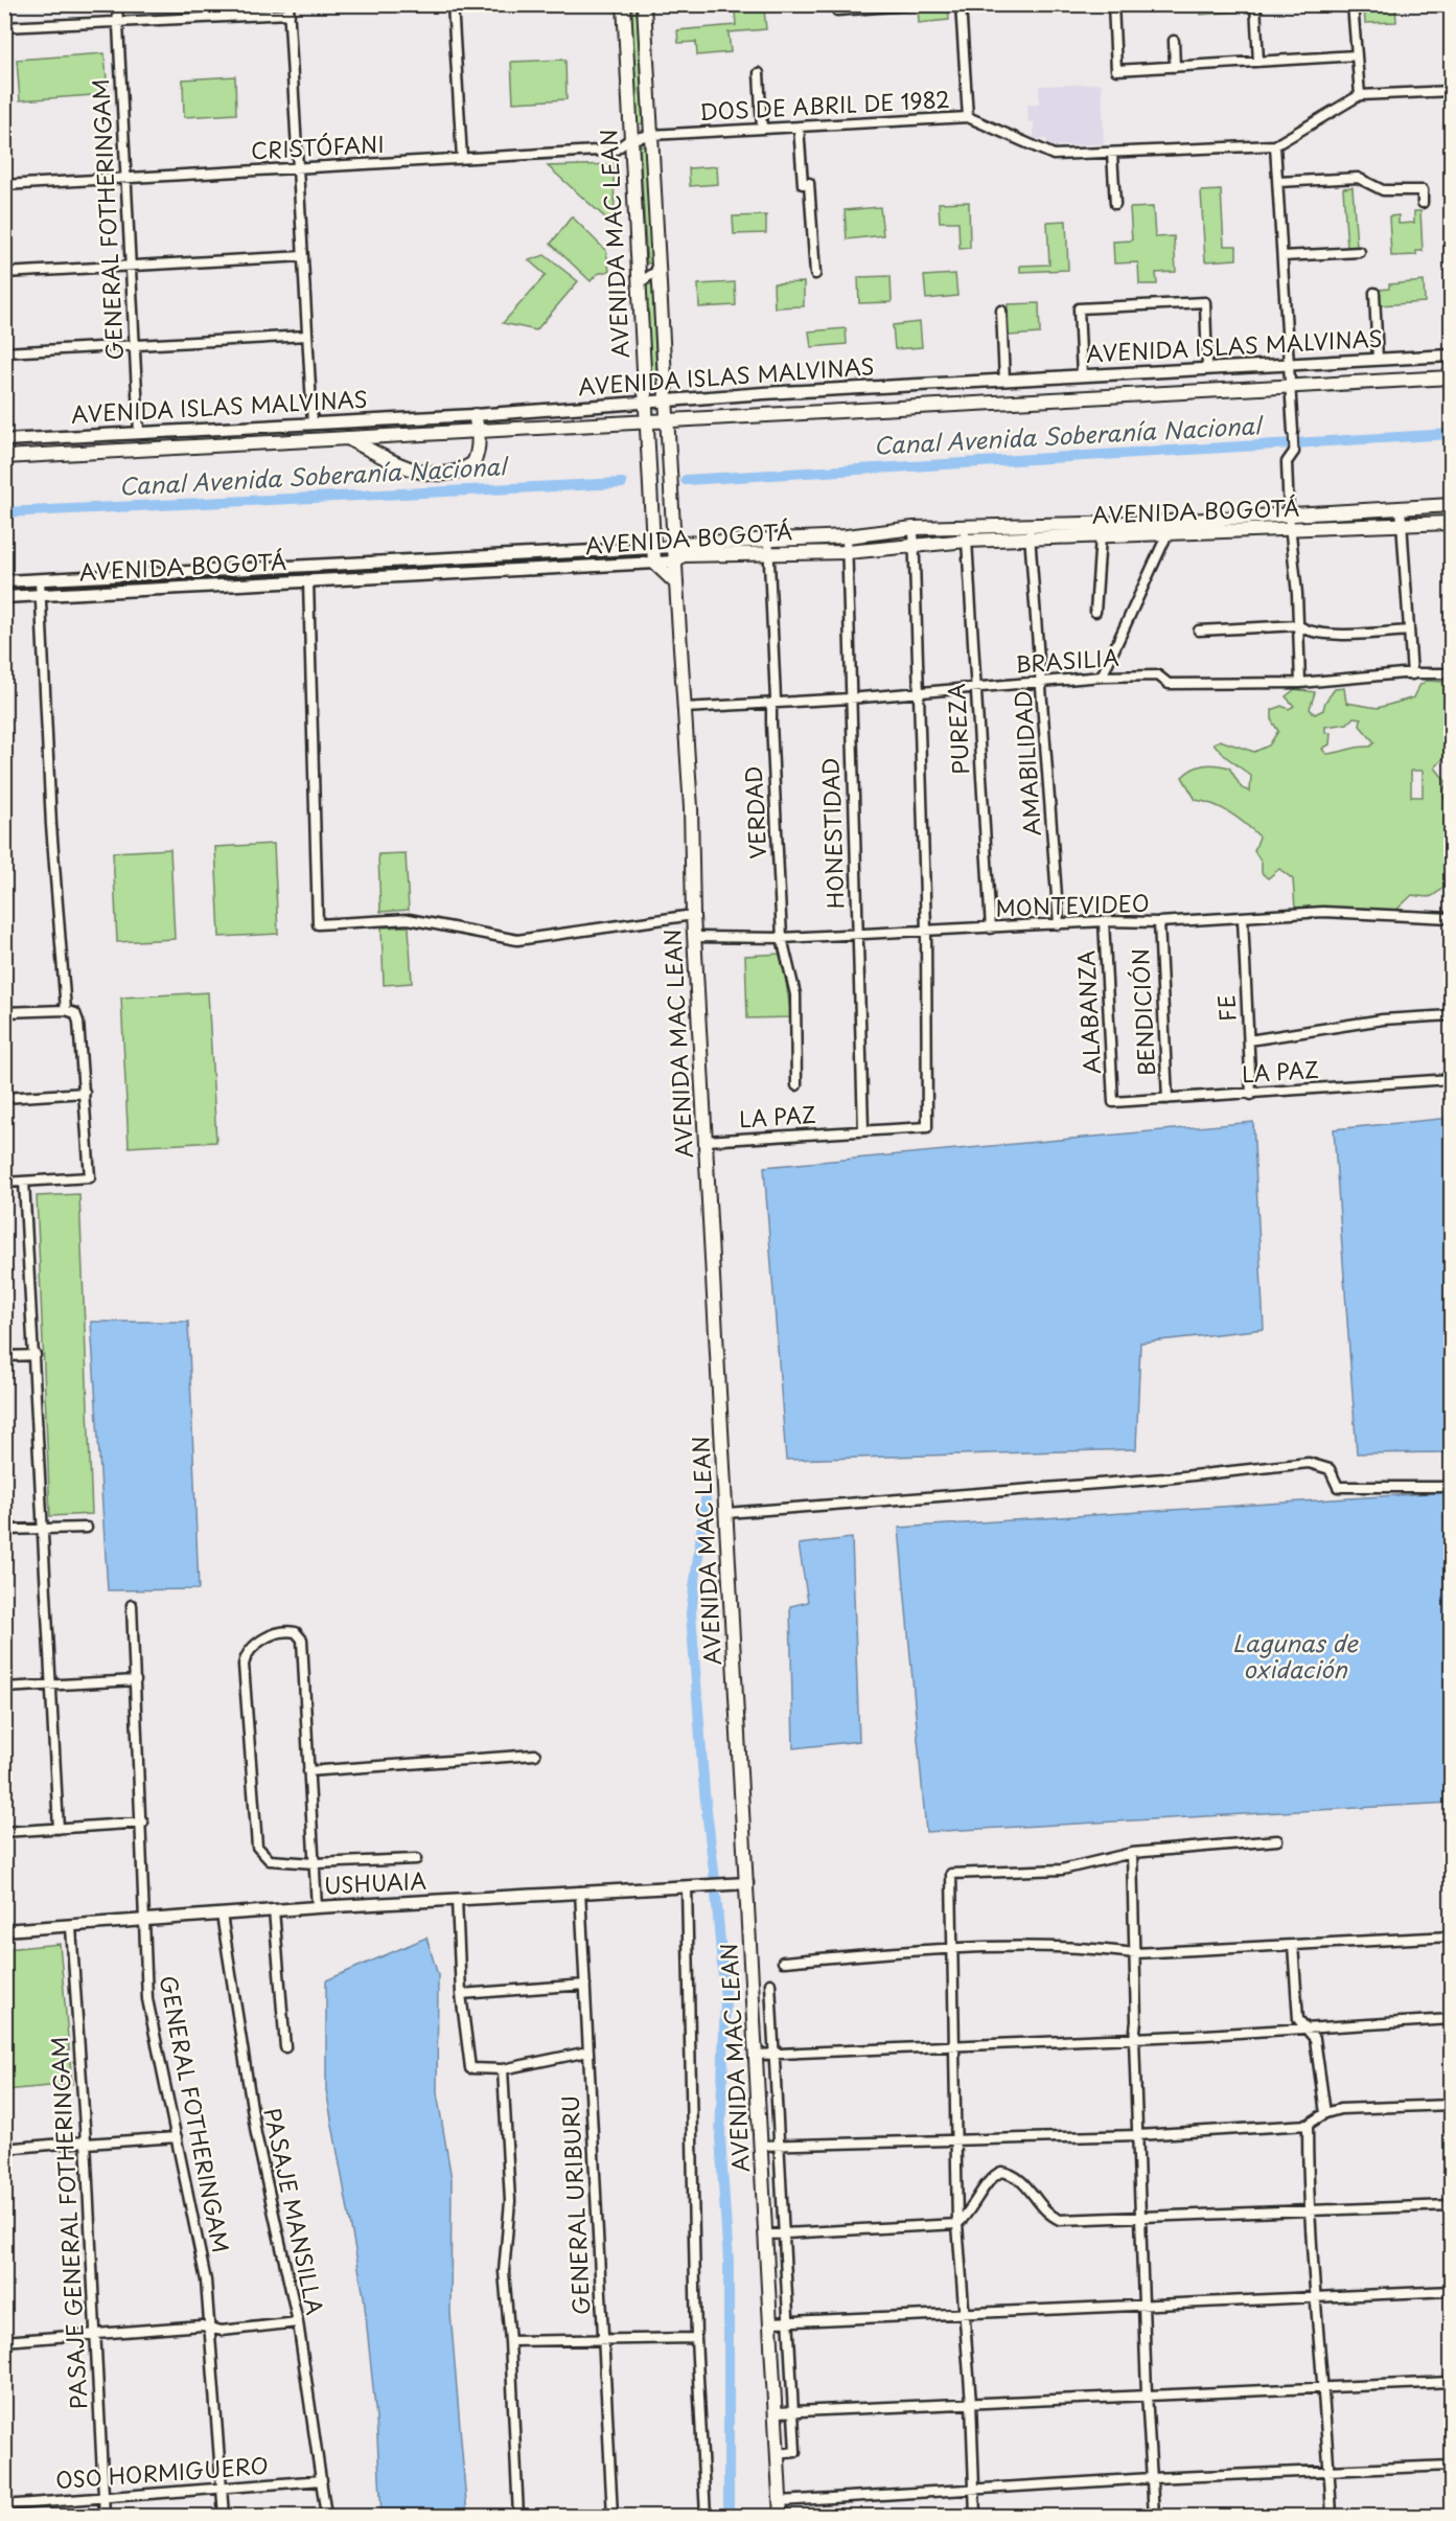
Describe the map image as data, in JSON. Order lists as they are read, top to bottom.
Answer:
{
  "streets": {
    "main road": ["AVENIDA MAC LEAN", "AVENIDA ISLAS MALVINAS", "AVENIDA BOGOTÁ"],
    "street": [
      "DOS DE ABRIL DE 1982",
      "CRISTÓFANI",
      "GENERAL FOTHERINGAM",
      "BRASILIA",
      "PUREZA",
      "AMABILIDAD",
      "VERDAD",
      "HONESTIDAD",
      "MONTEVIDEO",
      "FE",
      "ALABANZA",
      "BENDICIÓN",
      "LA PAZ",
      "USHUAIA",
      "GENERAL URIBURU",
      "PASAJE MANSILLA",
      "PASAJE GENERAL FOTHERINGAM",
      "OSO HORMIGUERO"
    ]
  },
  "crossings": [
    ["DOS DE ABRIL DE 1982", "CRISTÓFANI"],
    ["DOS DE ABRIL DE 1982", "AVENIDA MAC LEAN"],
    ["CRISTÓFANI", "GENERAL FOTHERINGAM"],
    ["CRISTÓFANI", "AVENIDA MAC LEAN"],
    ["GENERAL FOTHERINGAM", "AVENIDA ISLAS MALVINAS"],
    ["GENERAL FOTHERINGAM", "USHUAIA"],
    ["GENERAL FOTHERINGAM", "OSO HORMIGUERO"],
    ["AVENIDA MAC LEAN", "AVENIDA ISLAS MALVINAS"],
    ["AVENIDA MAC LEAN", "AVENIDA BOGOTÁ"],
    ["AVENIDA MAC LEAN", "BRASILIA"],
    ["AVENIDA MAC LEAN", "MONTEVIDEO"],
    ["AVENIDA MAC LEAN", "LA PAZ"],
    ["AVENIDA MAC LEAN", "USHUAIA"],
    ["AVENIDA BOGOTÁ", "PUREZA"],
    ["AVENIDA BOGOTÁ", "AMABILIDAD"],
    ["AVENIDA BOGOTÁ", "VERDAD"],
    ["AVENIDA BOGOTÁ", "HONESTIDAD"],
    ["BRASILIA", "PUREZA"],
    ["BRASILIA", "AMABILIDAD"],
    ["BRASILIA", "VERDAD"],
    ["BRASILIA", "HONESTIDAD"],
    ["PUREZA", "MONTEVIDEO"],
    ["AMABILIDAD", "MONTEVIDEO"],
    ["VERDAD", "MONTEVIDEO"],
    ["HONESTIDAD", "MONTEVIDEO"],
    ["HONESTIDAD", "LA PAZ"],
    ["MONTEVIDEO", "FE"],
    ["MONTEVIDEO", "ALABANZA"],
    ["MONTEVIDEO", "BENDICIÓN"],
    ["MONTEVIDEO", "LA PAZ"],
    ["FE", "LA PAZ"],
    ["ALABANZA", "LA PAZ"],
    ["BENDICIÓN", "LA PAZ"],
    ["USHUAIA", "GENERAL URIBURU"],
    ["USHUAIA", "PASAJE MANSILLA"],
    ["USHUAIA", "PASAJE GENERAL FOTHERINGAM"],
    ["PASAJE MANSILLA", "OSO HORMIGUERO"],
    ["PASAJE GENERAL FOTHERINGAM", "OSO HORMIGUERO"]
  ],
  "water": ["Canal Avenida Soberanía Nacional", "Lagunas de oxidación"]
}
